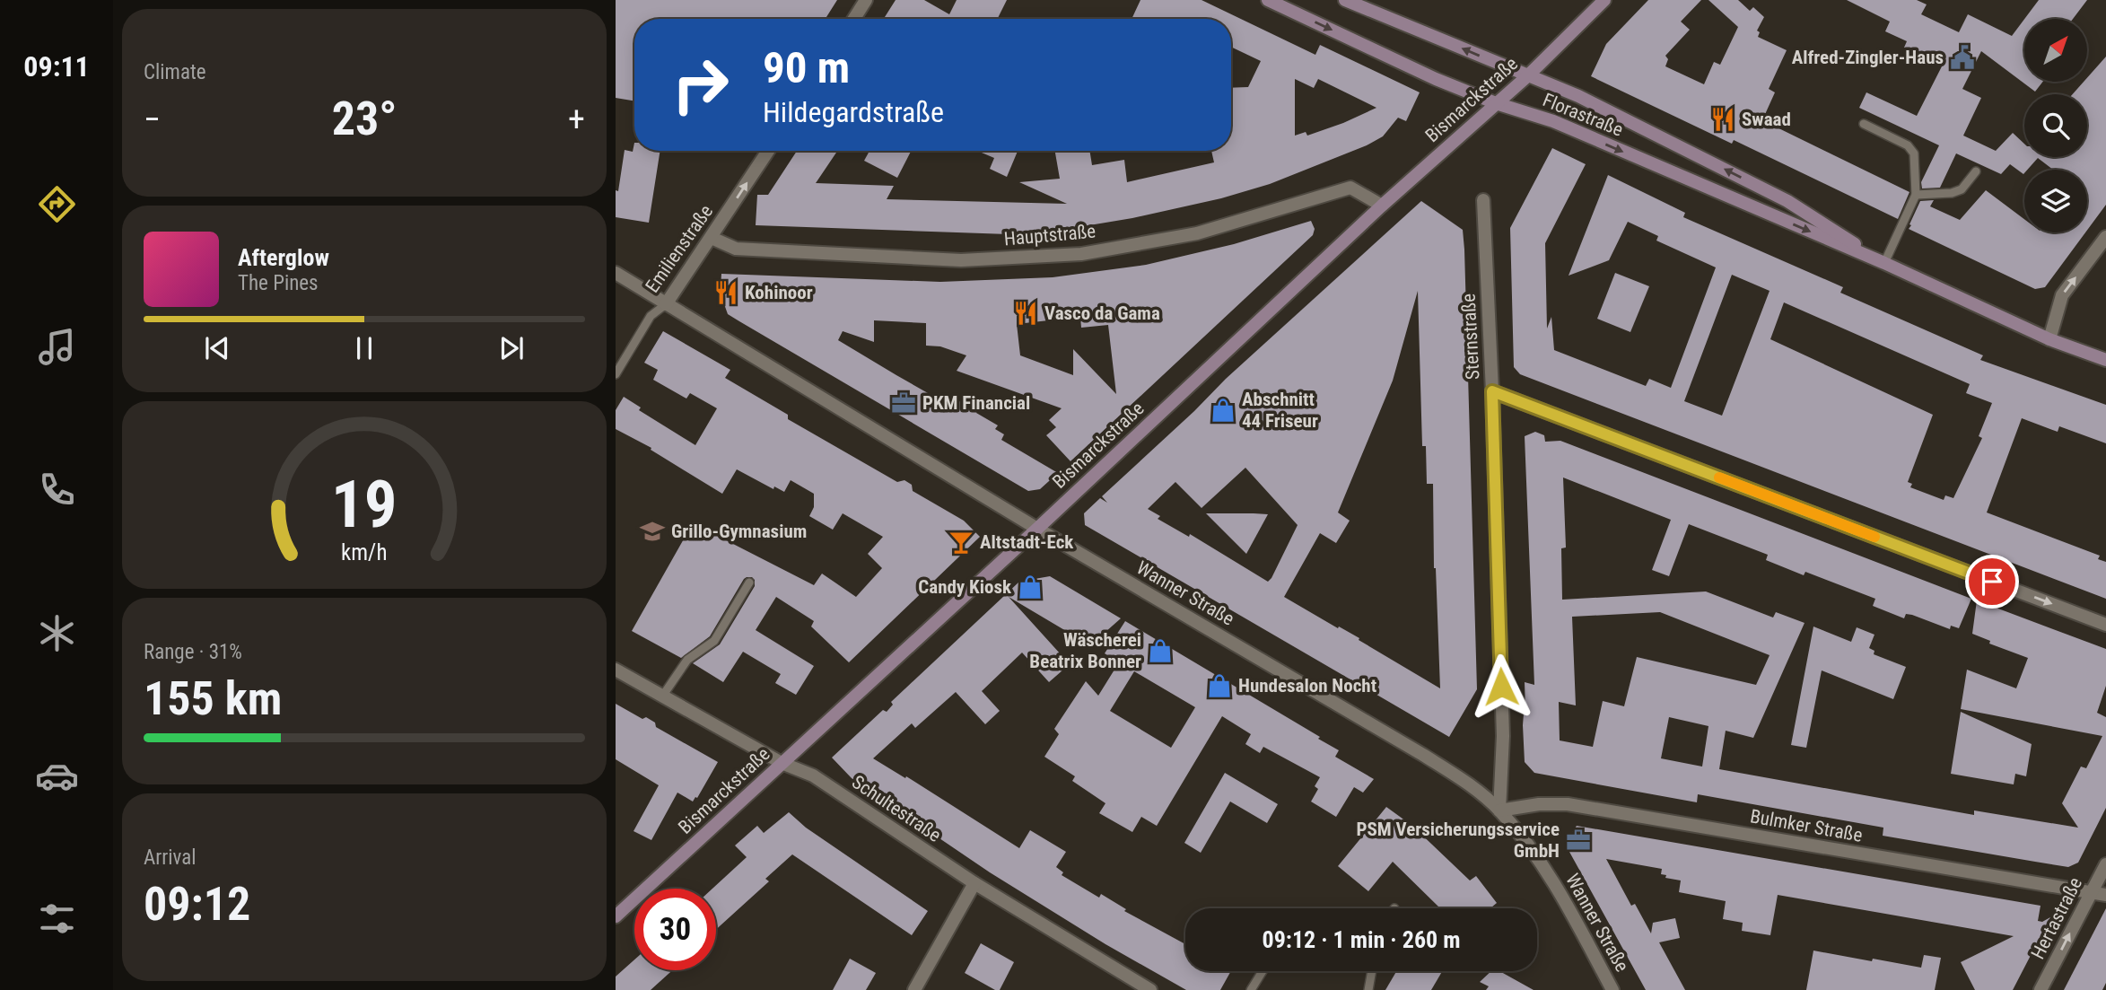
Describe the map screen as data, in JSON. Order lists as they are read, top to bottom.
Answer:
{
  "streets": {
    "main road": ["Bismarckstraße", "Florastraße"],
    "street": [
      "Hauptstraße",
      "Emilienstraße",
      "Sternstraße",
      "Wanner Straße",
      "Schultestraße",
      "Bulmker Straße",
      "Hertastraße"
    ]
  },
  "crossings": [
    ["Bismarckstraße", "Florastraße"],
    ["Bismarckstraße", "Hauptstraße"],
    ["Bismarckstraße", "Wanner Straße"],
    ["Bismarckstraße", "Schultestraße"],
    ["Hauptstraße", "Emilienstraße"],
    ["Emilienstraße", "Wanner Straße"],
    ["Sternstraße", "Wanner Straße"],
    ["Sternstraße", "Bulmker Straße"],
    ["Wanner Straße", "Bulmker Straße"],
    ["Bulmker Straße", "Hertastraße"]
  ],
  "one_way": ["Emilienstraße", "Hertastraße"],
  "places": {
    "public building": ["Alfred-Zingler-Haus"],
    "restaurant": ["Swaad", "Kohinoor", "Vasco da Gama"],
    "office": ["PKM Financial", "PSM Versicherungsservice GmbH"],
    "shop": [
      "Abschnitt 44 Friseur",
      "Candy Kiosk",
      "Wäscherei Beatrix Bonner",
      "Hundesalon Nocht"
    ],
    "school or university": ["Grillo-Gymnasium"],
    "bar": ["Altstadt-Eck"]
  },
  "north": "top right",
  "page": {
    "tabs": "09:11",
    "tile": [
      "Climate",
      ["Range · 31%", "155 km"],
      ["Arrival", "09:12"]
    ],
    "turn": ["90 m", "Hildegardstraße"],
    "heat": ["−", "23°", "+"],
    "song": ["Afterglow", "The Pines"],
    "limit": "30",
    "trip": "09:12 · 1 min · 260 m",
    "gauge": ["19", "km/h"]
  }
}
